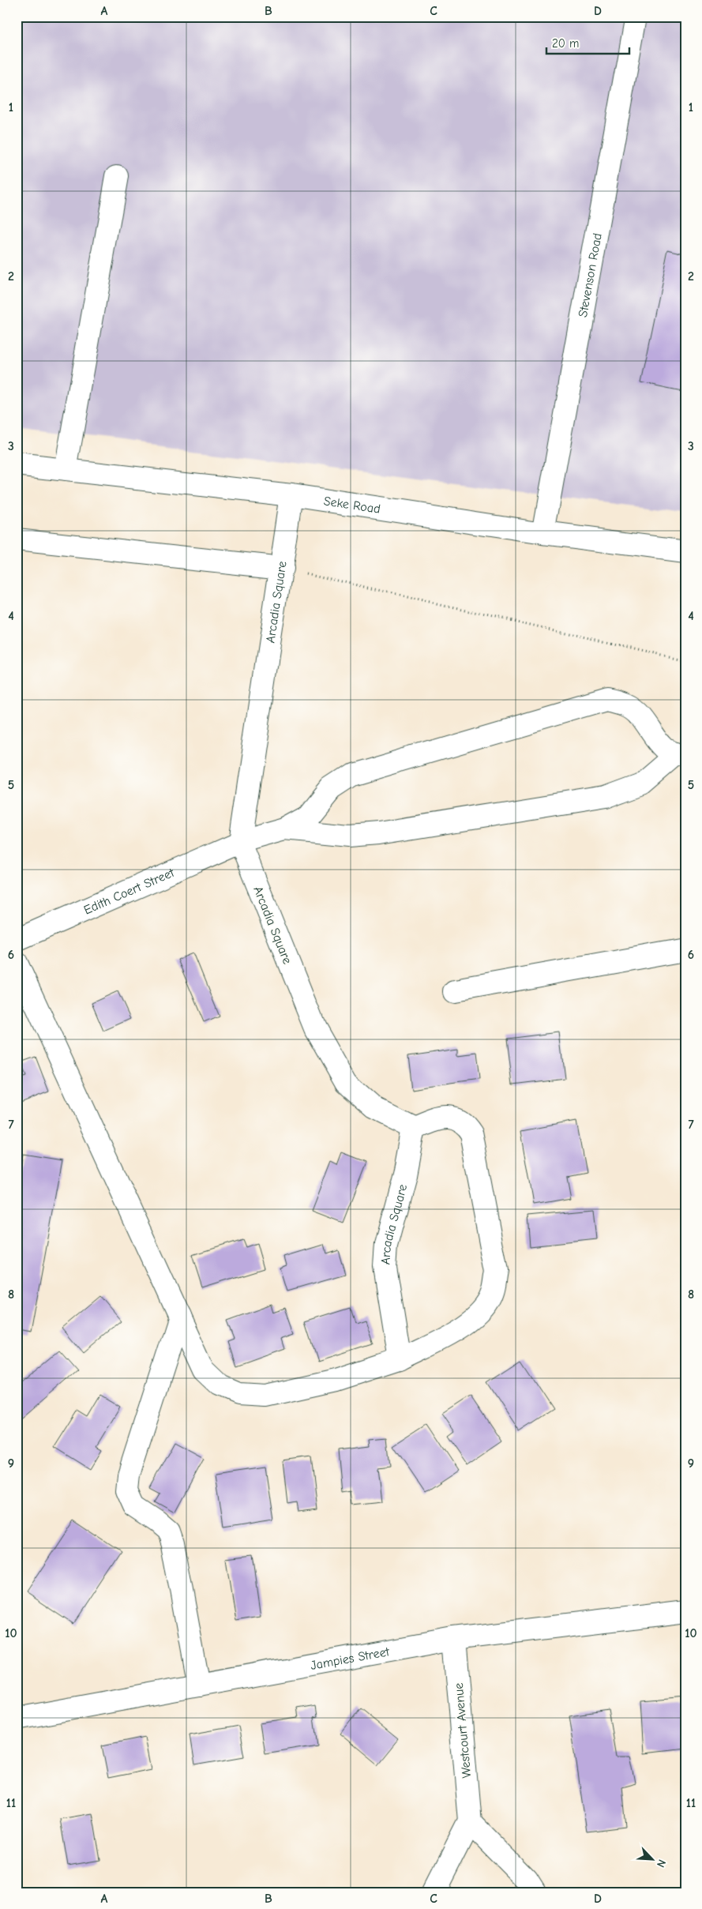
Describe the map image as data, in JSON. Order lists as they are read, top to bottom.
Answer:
{
  "streets": {
    "street": [
      "Stevenson Road",
      "Seke Road",
      "Arcadia Square",
      "Edith Coert Street",
      "Jampies Street",
      "Westcourt Avenue"
    ]
  },
  "crossings": [
    ["Stevenson Road", "Seke Road"],
    ["Seke Road", "Arcadia Square"],
    ["Arcadia Square", "Edith Coert Street"],
    ["Jampies Street", "Westcourt Avenue"]
  ],
  "scale_bar": "20 m",
  "north": "bottom right",
  "grid": {
    "columns": [
      "A",
      "B",
      "C",
      "D"
    ],
    "rows": [
      "1",
      "2",
      "3",
      "4",
      "5",
      "6",
      "7",
      "8",
      "9",
      "10",
      "11"
    ]
  }
}
